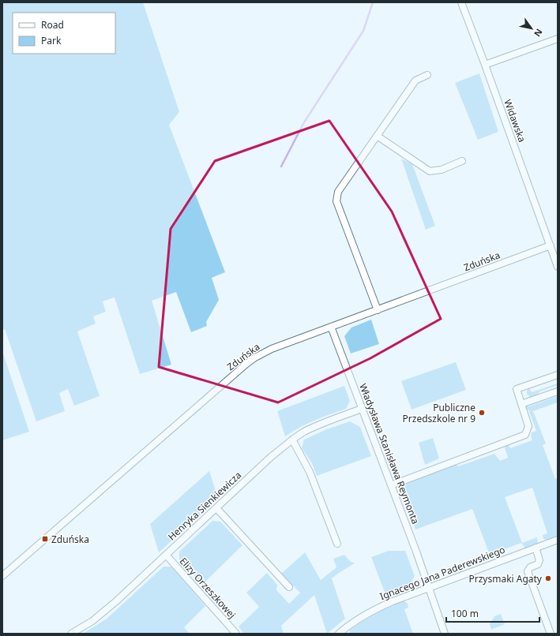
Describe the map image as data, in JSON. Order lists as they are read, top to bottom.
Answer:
{
  "streets": {
    "street": [
      "Widawska",
      "Zduńska",
      "Władysława Stanisława Reymonta",
      "Henryka Sienkiewicza",
      "Ignacego Jana Paderewskiego",
      "Elizy Orzeszkowej"
    ]
  },
  "crossings": [
    ["Widawska", "Zduńska"],
    ["Zduńska", "Władysława Stanisława Reymonta"],
    ["Władysława Stanisława Reymonta", "Henryka Sienkiewicza"],
    ["Władysława Stanisława Reymonta", "Ignacego Jana Paderewskiego"],
    ["Henryka Sienkiewicza", "Elizy Orzeszkowej"]
  ],
  "places": {
    "other": ["Publiczne Przedszkole nr 9", "Przysmaki Agaty"],
    "transit": ["Zduńska"]
  },
  "legend": ["Road", "Park"],
  "scale_bar": "100 m",
  "north": "bottom right"
}
